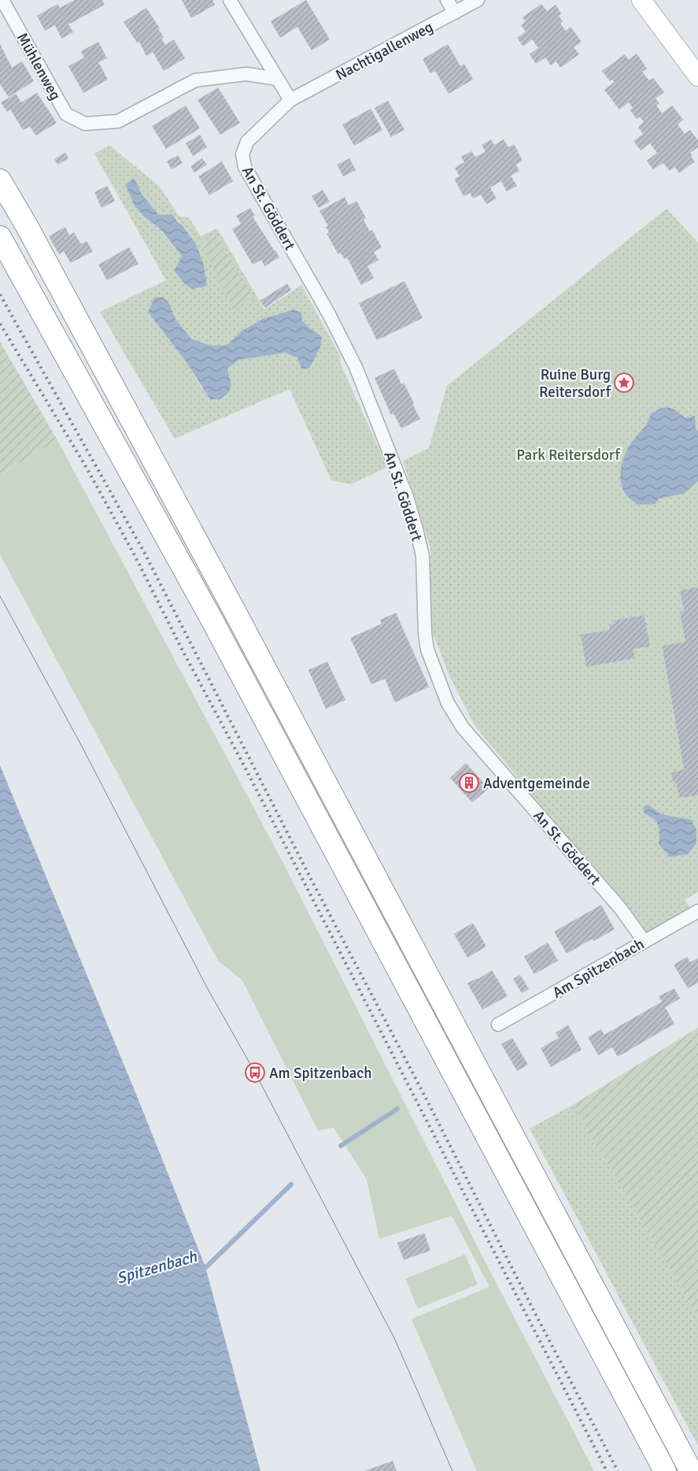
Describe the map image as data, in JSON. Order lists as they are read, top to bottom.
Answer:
{
  "streets": {
    "street": [
      "Nachtigallenweg",
      "Mühlenweg",
      "An St. Göddert",
      "Am Spitzenbach"
    ]
  },
  "crossings": [
    ["Nachtigallenweg", "An St. Göddert"],
    ["An St. Göddert", "Am Spitzenbach"]
  ],
  "water": ["Spitzenbach"],
  "parks": ["Park Reitersdorf"],
  "places": {
    "place": ["Ruine Burg Reitersdorf"],
    "building": ["Adventgemeinde"],
    "bus stop": ["Am Spitzenbach"]
  }
}
